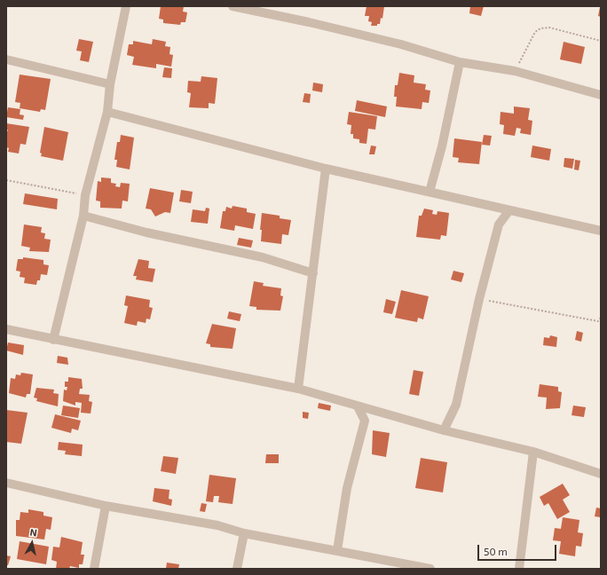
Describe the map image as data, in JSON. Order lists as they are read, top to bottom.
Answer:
{
  "scale_bar": "50 m",
  "north": "top"
}
